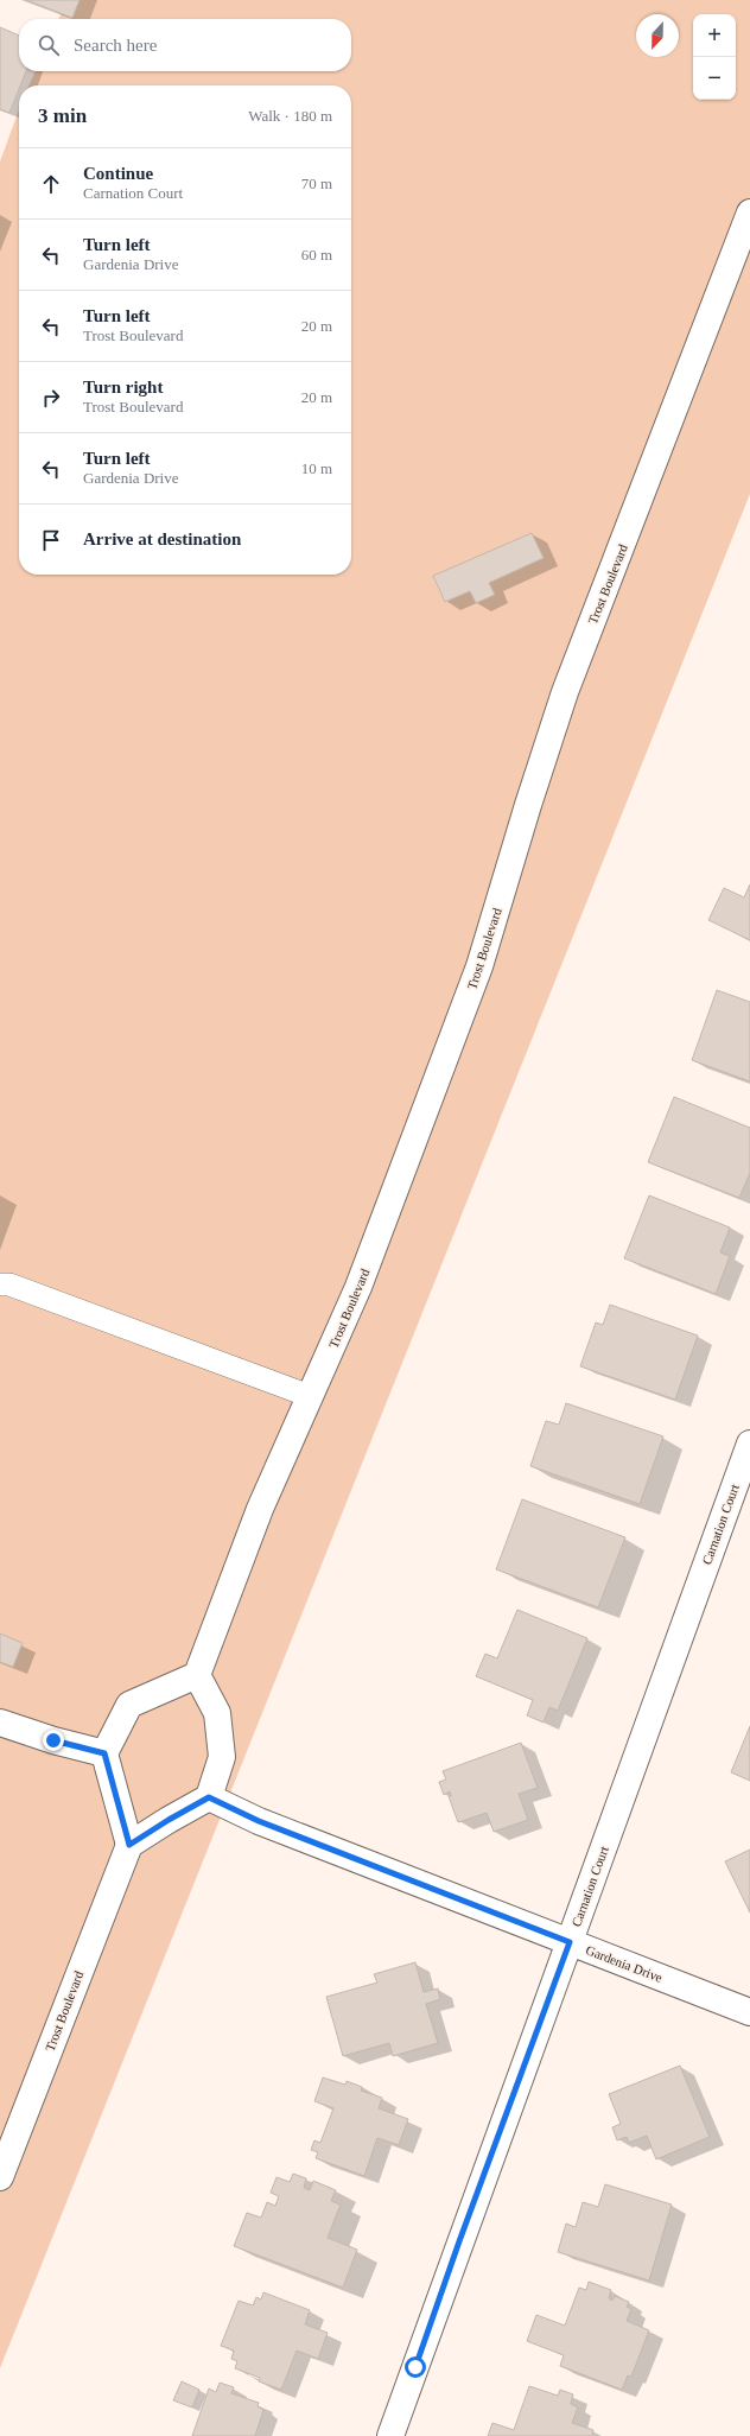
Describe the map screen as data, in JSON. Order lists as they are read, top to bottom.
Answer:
{
  "streets": {
    "street": ["Trost Boulevard", "Carnation Court", "Gardenia Drive"]
  },
  "crossings": [
    ["Carnation Court", "Gardenia Drive"]
  ],
  "north": "bottom",
  "page": {
    "map_buttons": ["+", "−"],
    "search": "Search here",
    "heading": ["3 min", "Walk · 180 m"],
    "list": [
      ["Continue", "Carnation Court", "70 m"],
      ["Turn left", "Gardenia Drive", "60 m"],
      ["Turn left", "Trost Boulevard", "20 m"],
      ["Turn right", "Trost Boulevard", "20 m"],
      ["Turn left", "Gardenia Drive", "10 m"],
      "Arrive at destination"
    ]
  }
}
